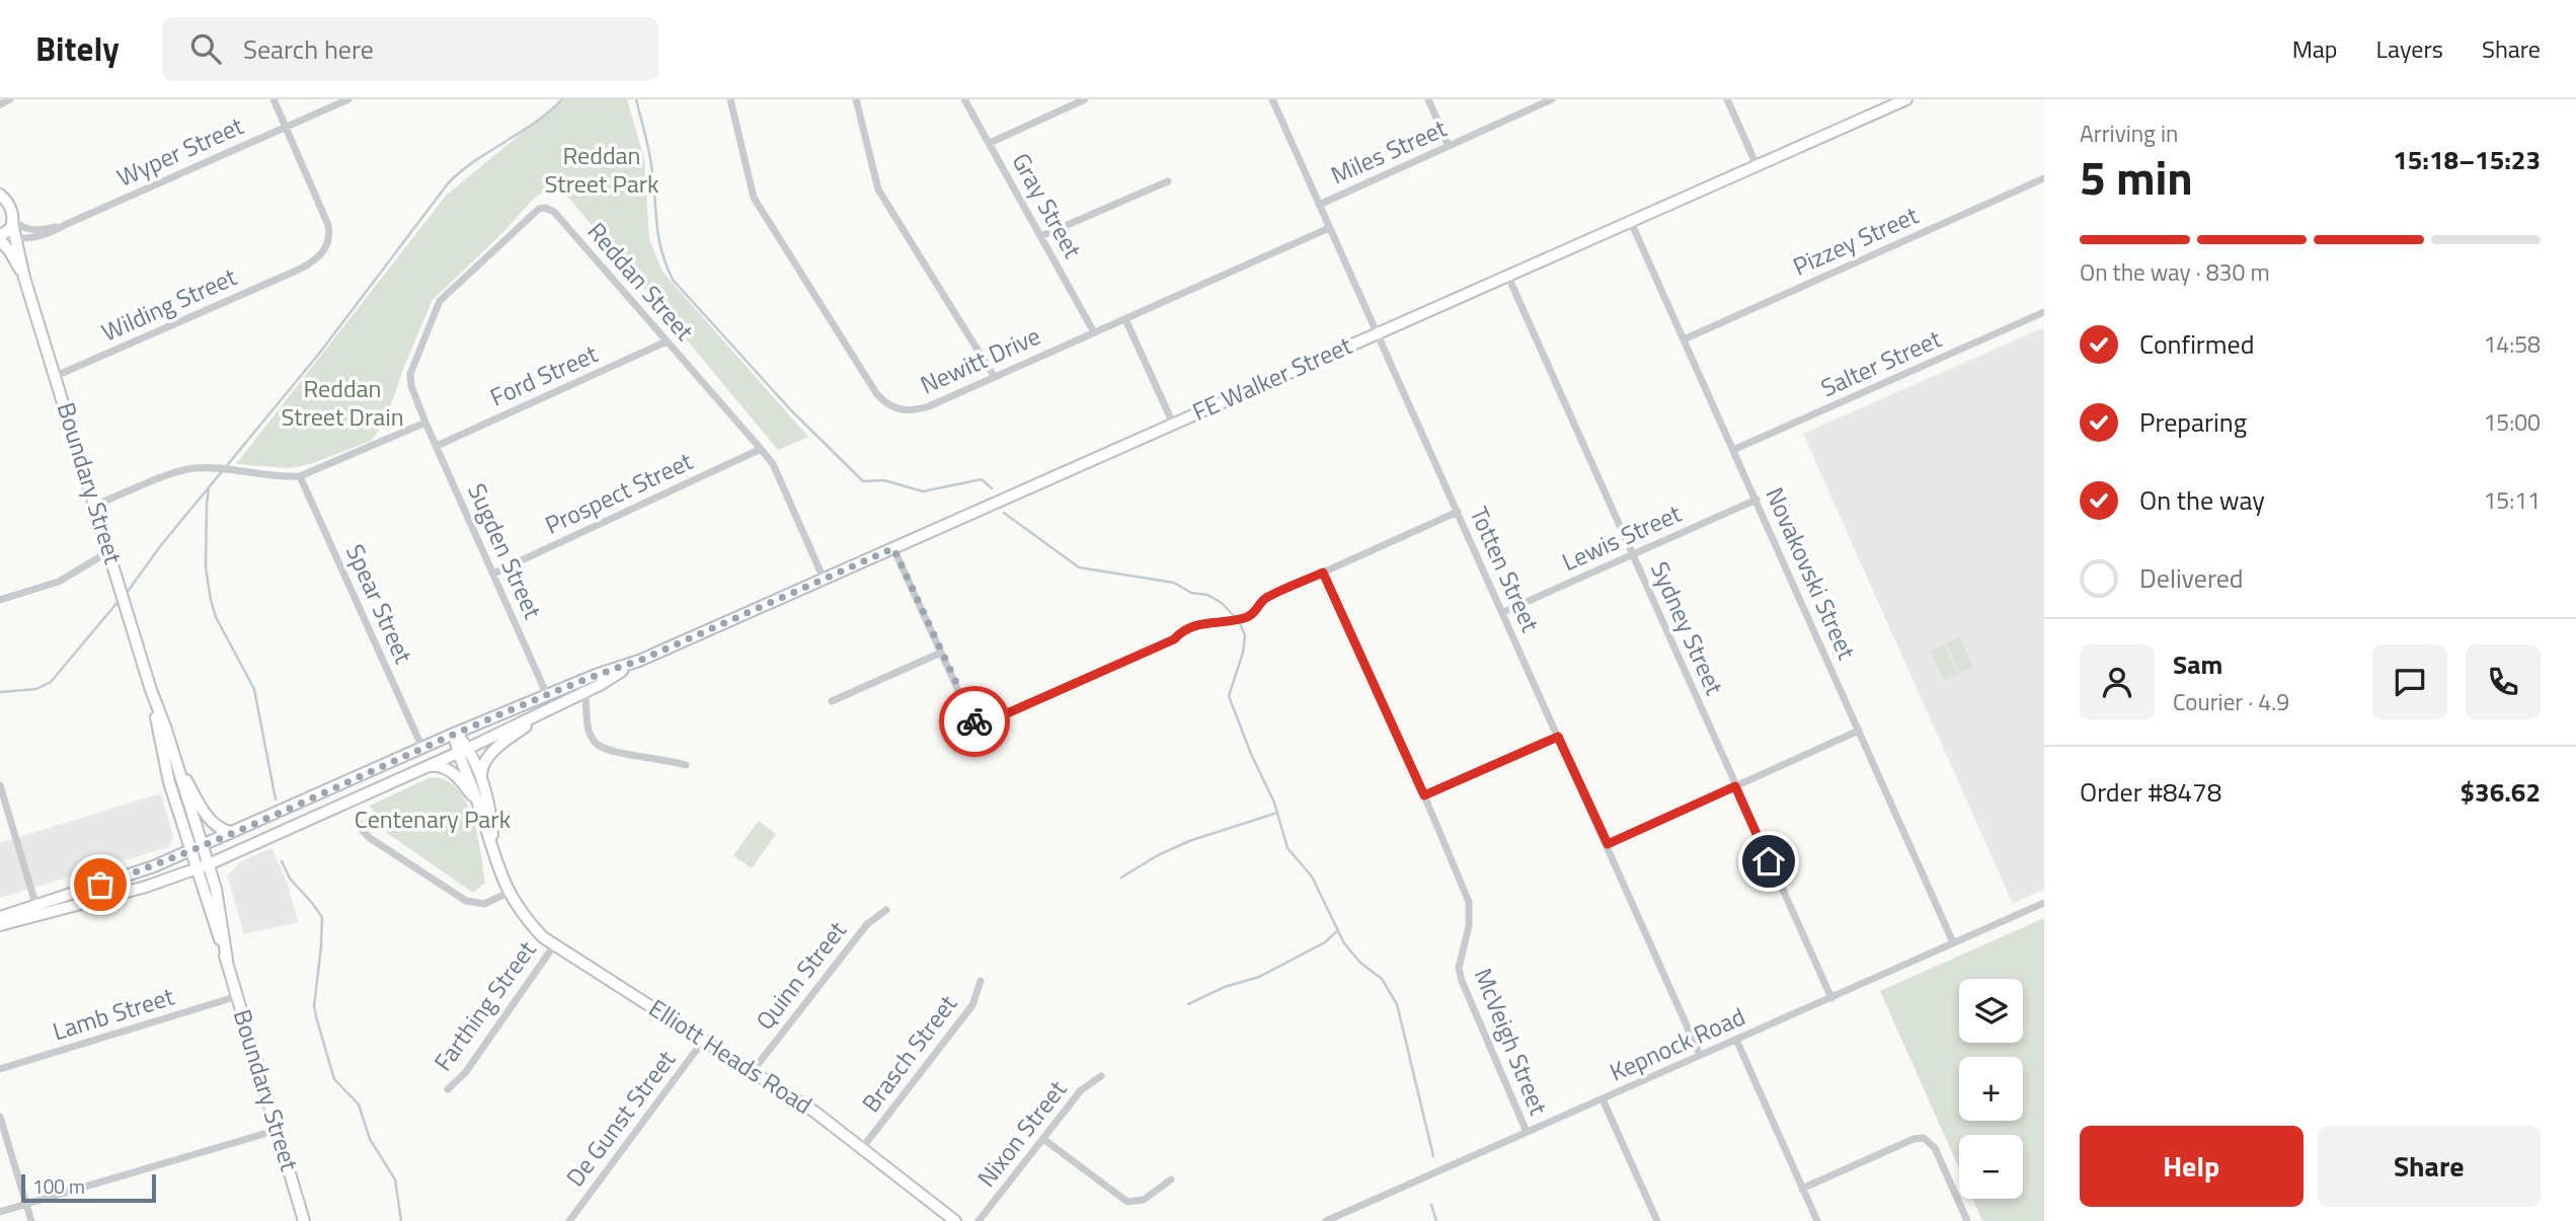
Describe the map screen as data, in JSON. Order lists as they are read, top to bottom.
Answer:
{
  "streets": {
    "main road": ["FE Walker Street", "Boundary Street", "Elliott Heads Road"],
    "street": [
      "Wyper Street",
      "Miles Street",
      "Gray Street",
      "Pizzey Street",
      "Reddan Street",
      "Wilding Street",
      "Newitt Drive",
      "Salter Street",
      "Ford Street",
      "Prospect Street",
      "Lewis Street",
      "Sugden Street",
      "Totten Street",
      "Novakovski Street",
      "Spear Street",
      "Sydney Street",
      "Quinn Street",
      "Farthing Street",
      "Lamb Street",
      "McVeigh Street",
      "Kepnock Road",
      "Brasch Street",
      "De Gunst Street",
      "Nixon Street"
    ]
  },
  "crossings": [
    ["Wyper Street", "Wilding Street"],
    ["Wyper Street", "Boundary Street"],
    ["Miles Street", "Totten Street"],
    ["Gray Street", "Newitt Drive"],
    ["Pizzey Street", "Novakovski Street"],
    ["Reddan Street", "Ford Street"],
    ["Reddan Street", "FE Walker Street"],
    ["Reddan Street", "Prospect Street"],
    ["Reddan Street", "Sugden Street"],
    ["Wilding Street", "Boundary Street"],
    ["Newitt Drive", "Totten Street"],
    ["Salter Street", "Novakovski Street"],
    ["Ford Street", "Sugden Street"],
    ["FE Walker Street", "Boundary Street"],
    ["FE Walker Street", "Sugden Street"],
    ["FE Walker Street", "Totten Street"],
    ["FE Walker Street", "Novakovski Street"],
    ["FE Walker Street", "Spear Street"],
    ["FE Walker Street", "Sydney Street"],
    ["FE Walker Street", "Elliott Heads Road"],
    ["Boundary Street", "Lamb Street"],
    ["Prospect Street", "Sugden Street"],
    ["Lewis Street", "Totten Street"],
    ["Lewis Street", "Novakovski Street"],
    ["Lewis Street", "Sydney Street"],
    ["Totten Street", "Kepnock Road"],
    ["Novakovski Street", "Kepnock Road"],
    ["Sydney Street", "Kepnock Road"],
    ["Quinn Street", "Elliott Heads Road"],
    ["Farthing Street", "Elliott Heads Road"],
    ["McVeigh Street", "Kepnock Road"],
    ["Brasch Street", "Elliott Heads Road"],
    ["Elliott Heads Road", "De Gunst Street"]
  ],
  "parks": ["Reddan Street Park", "Reddan Street Drain", "Centenary Park"],
  "scale_bar": "100 m",
  "page": {
    "header": "Bitely",
    "search": "Search here",
    "nav": ["Map", "Layers", "Share"],
    "heading": ["5 min", "Arriving in", "15:18–15:23"],
    "panel": [
      "Sam",
      "Courier · 4.9",
      "Order #8478",
      "$36.62"
    ],
    "bar": "On the way · 830 m",
    "list": [
      ["Confirmed", "14:58"],
      ["Preparing", "15:00"],
      ["On the way", "15:11"],
      "Delivered"
    ],
    "map_buttons": ["+", "−"],
    "buttons": ["Help", "Share"],
    "scale": "100 m"
  }
}
